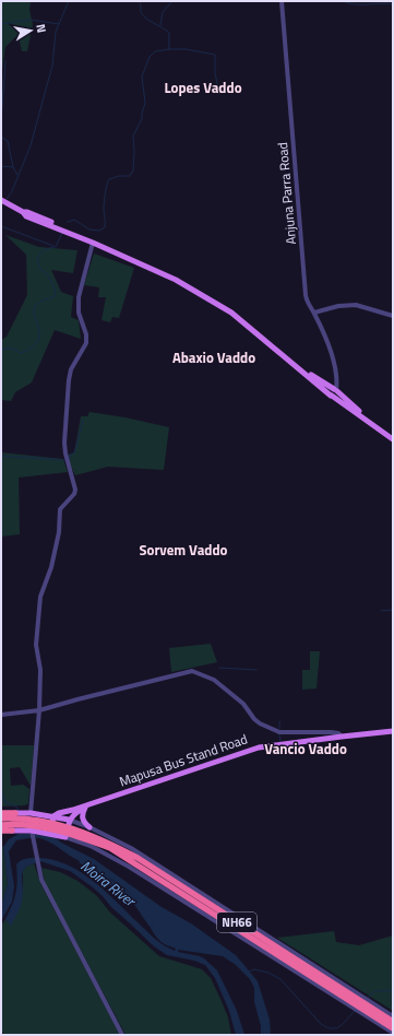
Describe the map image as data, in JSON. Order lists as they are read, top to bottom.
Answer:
{
  "streets": {
    "highway": ["NH66"],
    "main road": ["Mapusa Bus Stand Road"],
    "street": ["Anjuna Parra Road"]
  },
  "districts": [
    "Lopes Vaddo",
    "Abaxio Vaddo",
    "Sorvem Vaddo",
    "Vancio Vaddo"
  ],
  "water": ["Moira River"],
  "north": "right"
}
